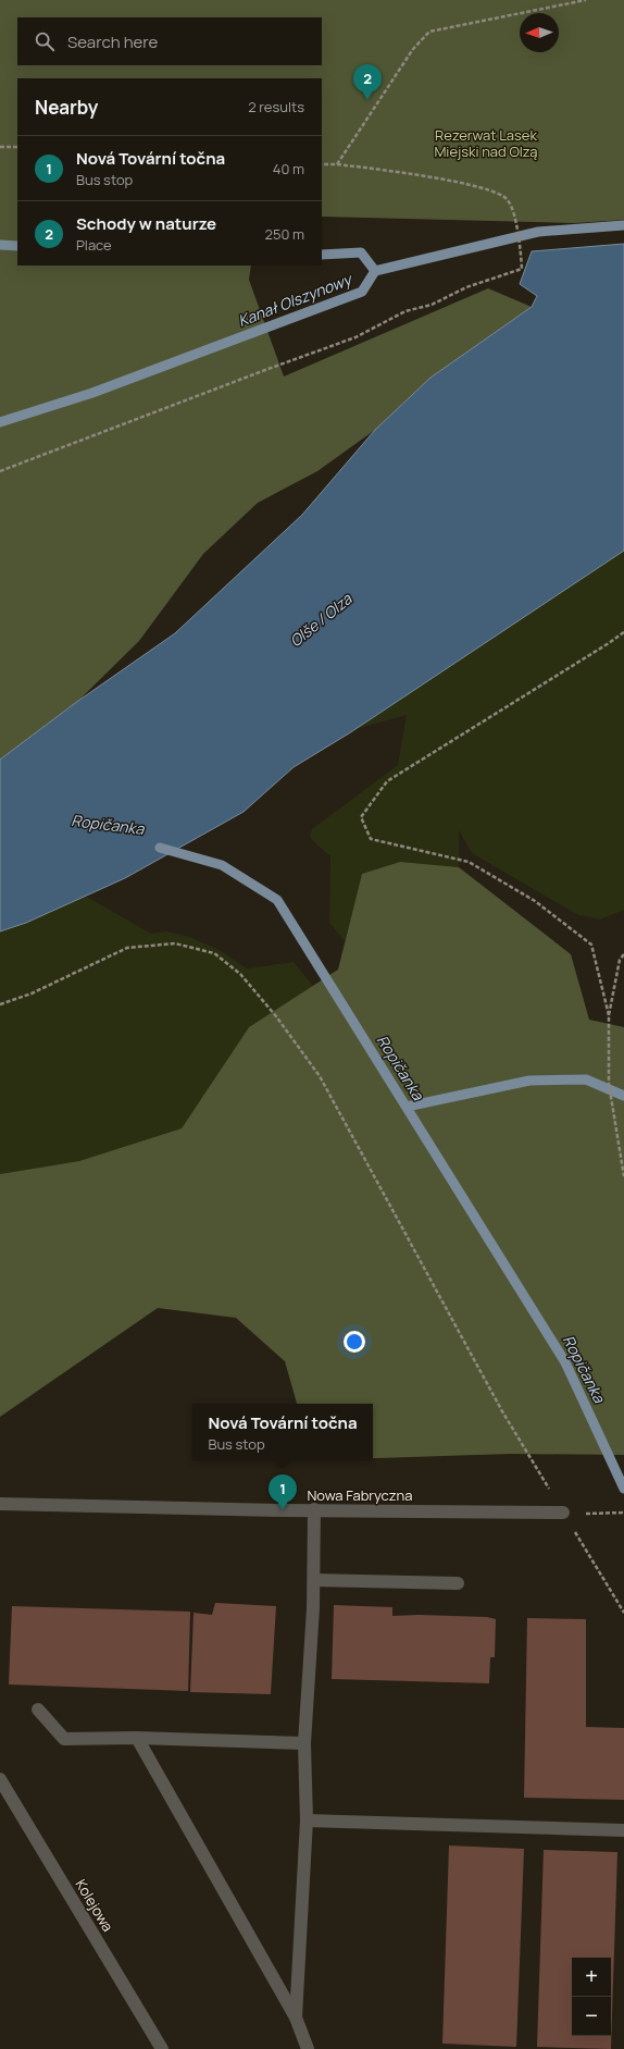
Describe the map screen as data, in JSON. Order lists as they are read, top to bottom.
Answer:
{
  "streets": {
    "street": ["Nowa Fabryczna", "Kolejowa"]
  },
  "water": ["Kanał Olszynowy", "Olše / Olza", "Ropičanka"],
  "parks": ["Rezerwat Lasek Miejski nad Olzą"],
  "north": "left",
  "page": {
    "search": "Search here",
    "pins": ["2", "1"],
    "heading": ["Nearby", "2 results"],
    "list": [
      {
        "mark": "1",
        "name": "Nová Tovární točna",
        "note": "Bus stop",
        "value": "40 m"
      },
      {
        "mark": "2",
        "name": "Schody w naturze",
        "note": "Place",
        "value": "250 m"
      }
    ],
    "popup": ["Nová Tovární točna", "Bus stop"],
    "map_buttons": ["+", "−"]
  }
}
